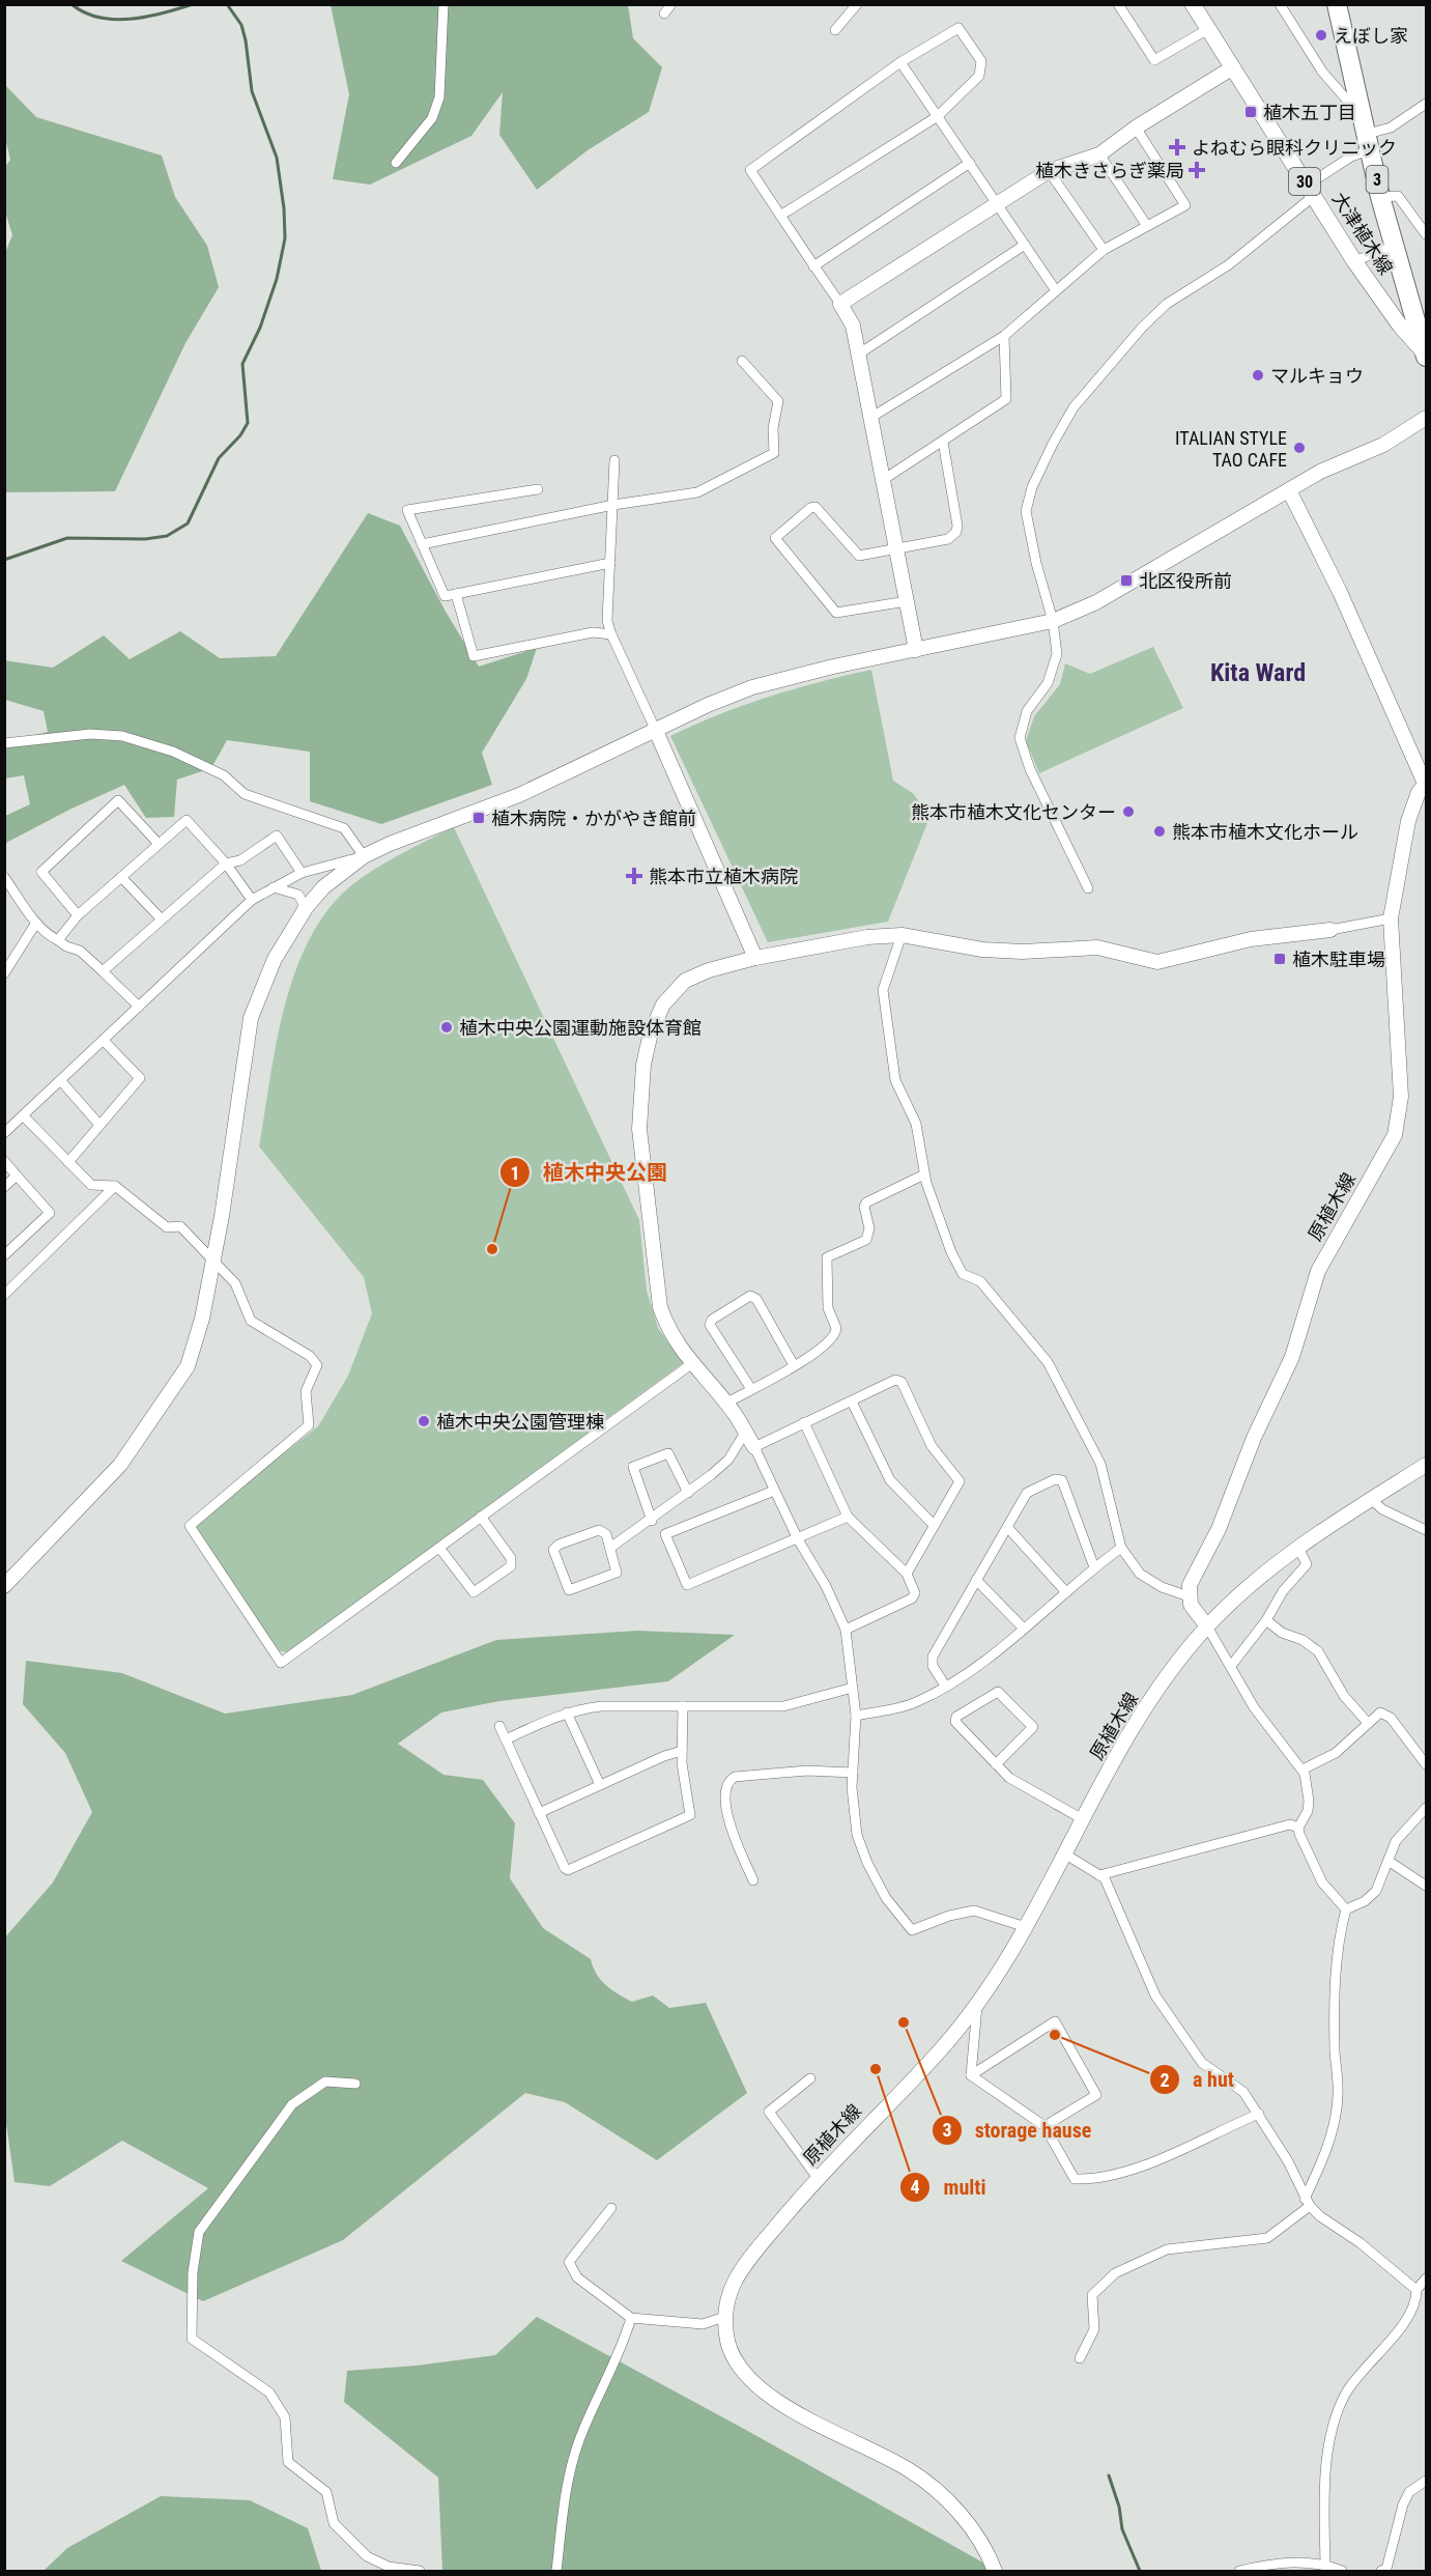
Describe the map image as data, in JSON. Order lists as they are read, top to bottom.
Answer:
{
  "streets": {
    "highway": ["3"],
    "main road": ["30", "大津植木線"],
    "street": ["原植木線"]
  },
  "crossings": [
    ["3", "大津植木線"]
  ],
  "districts": ["Kita Ward"],
  "places": {
    "other": [
      "えぼし家",
      "マルキョウ",
      "ITALIAN STYLE TAO CAFE",
      "熊本市植木文化センター",
      "熊本市植木文化ホール",
      "植木中央公園運動施設体育館",
      "植木中央公園",
      "植木中央公園管理棟",
      "storage hause",
      "a hut",
      "multi"
    ],
    "transit": [
      "植木五丁目",
      "北区役所前",
      "植木病院・かがやき館前",
      "植木駐車場"
    ],
    "health": ["よねむら眼科クリニック", "植木きさらぎ薬局", "熊本市立植木病院"]
  }
}
